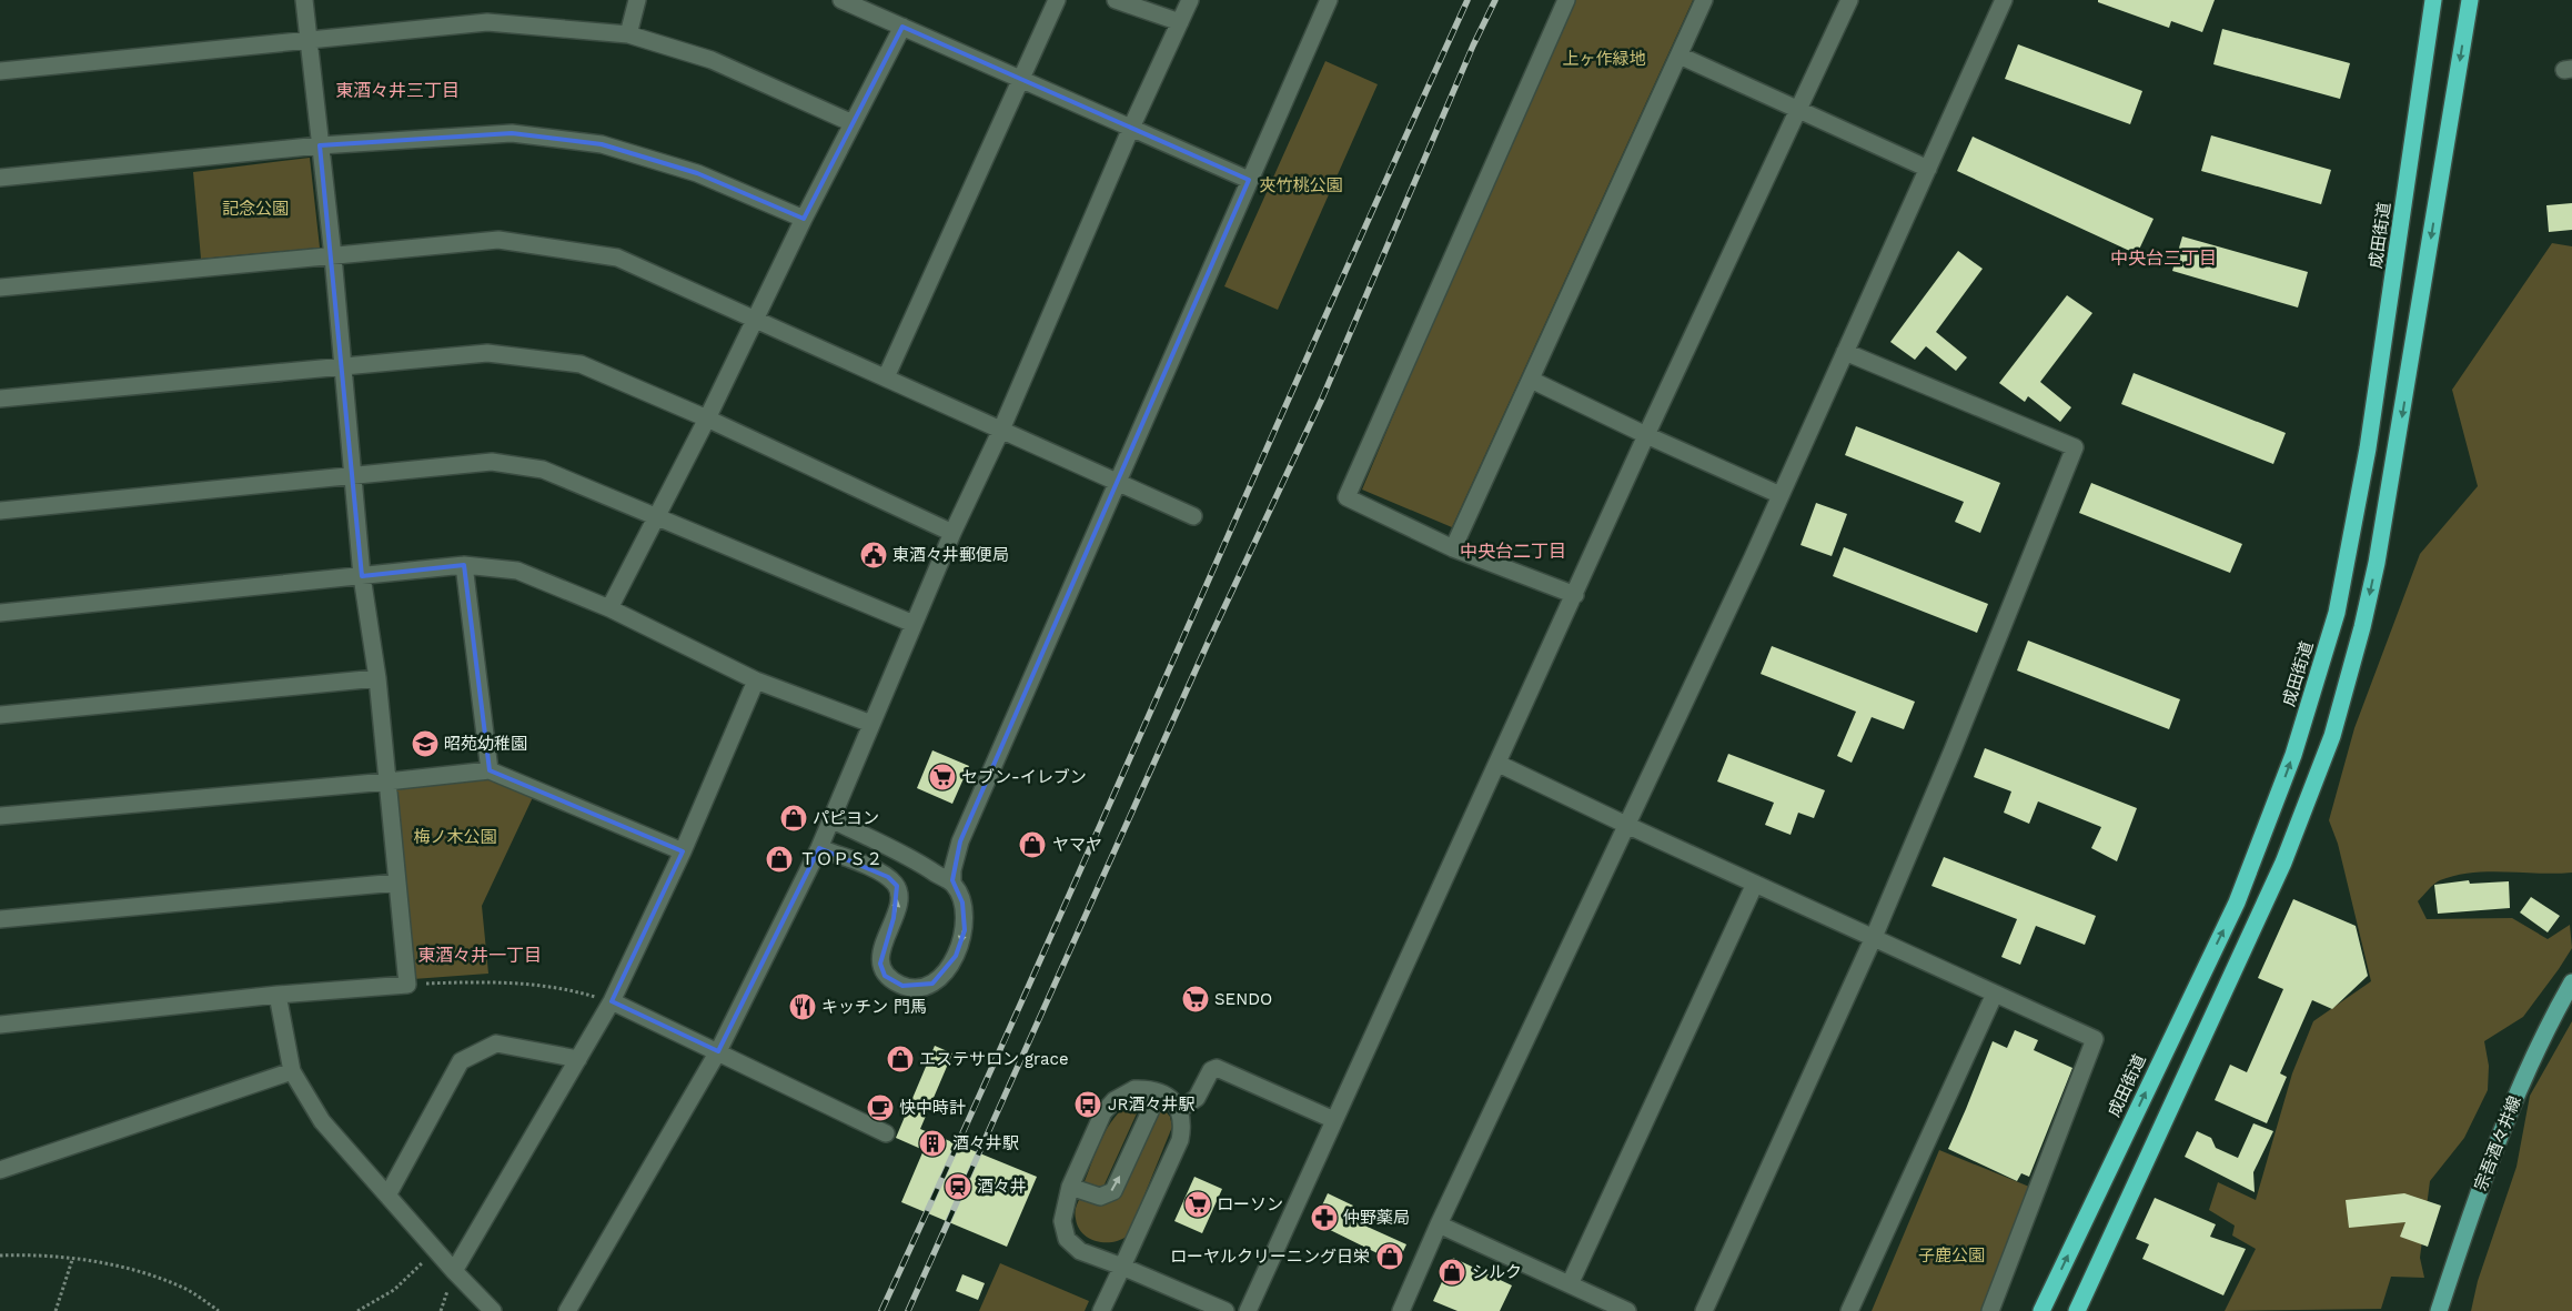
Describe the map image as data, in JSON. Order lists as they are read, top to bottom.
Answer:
{
  "streets": {
    "highway": ["成田街道"],
    "main road": ["宗吾酒々井線"]
  },
  "districts": [
    "東酒々井三丁目",
    "中央台三丁目",
    "中央台二丁目",
    "東酒々井一丁目"
  ],
  "parks": [
    "上ヶ作緑地",
    "夾竹桃公園",
    "記念公園",
    "梅ノ木公園",
    "子鹿公園"
  ],
  "places": {
    "public building": ["東酒々井郵便局"],
    "school or university": ["昭苑幼稚園"],
    "supermarket": ["セブン-イレブン", "SENDO", "ローソン"],
    "shop": [
      "パピヨン",
      "ヤマヤ",
      "ＴＯＰＳ２",
      "エステサロン grace",
      "ローヤルクリーニング日栄",
      "シルク"
    ],
    "restaurant": ["キッチン 門馬"],
    "bus stop": ["JR酒々井駅"],
    "cafe": ["快中時計"],
    "building": ["酒々井駅"],
    "station": ["酒々井"],
    "pharmacy": ["仲野薬局"]
  }
}
